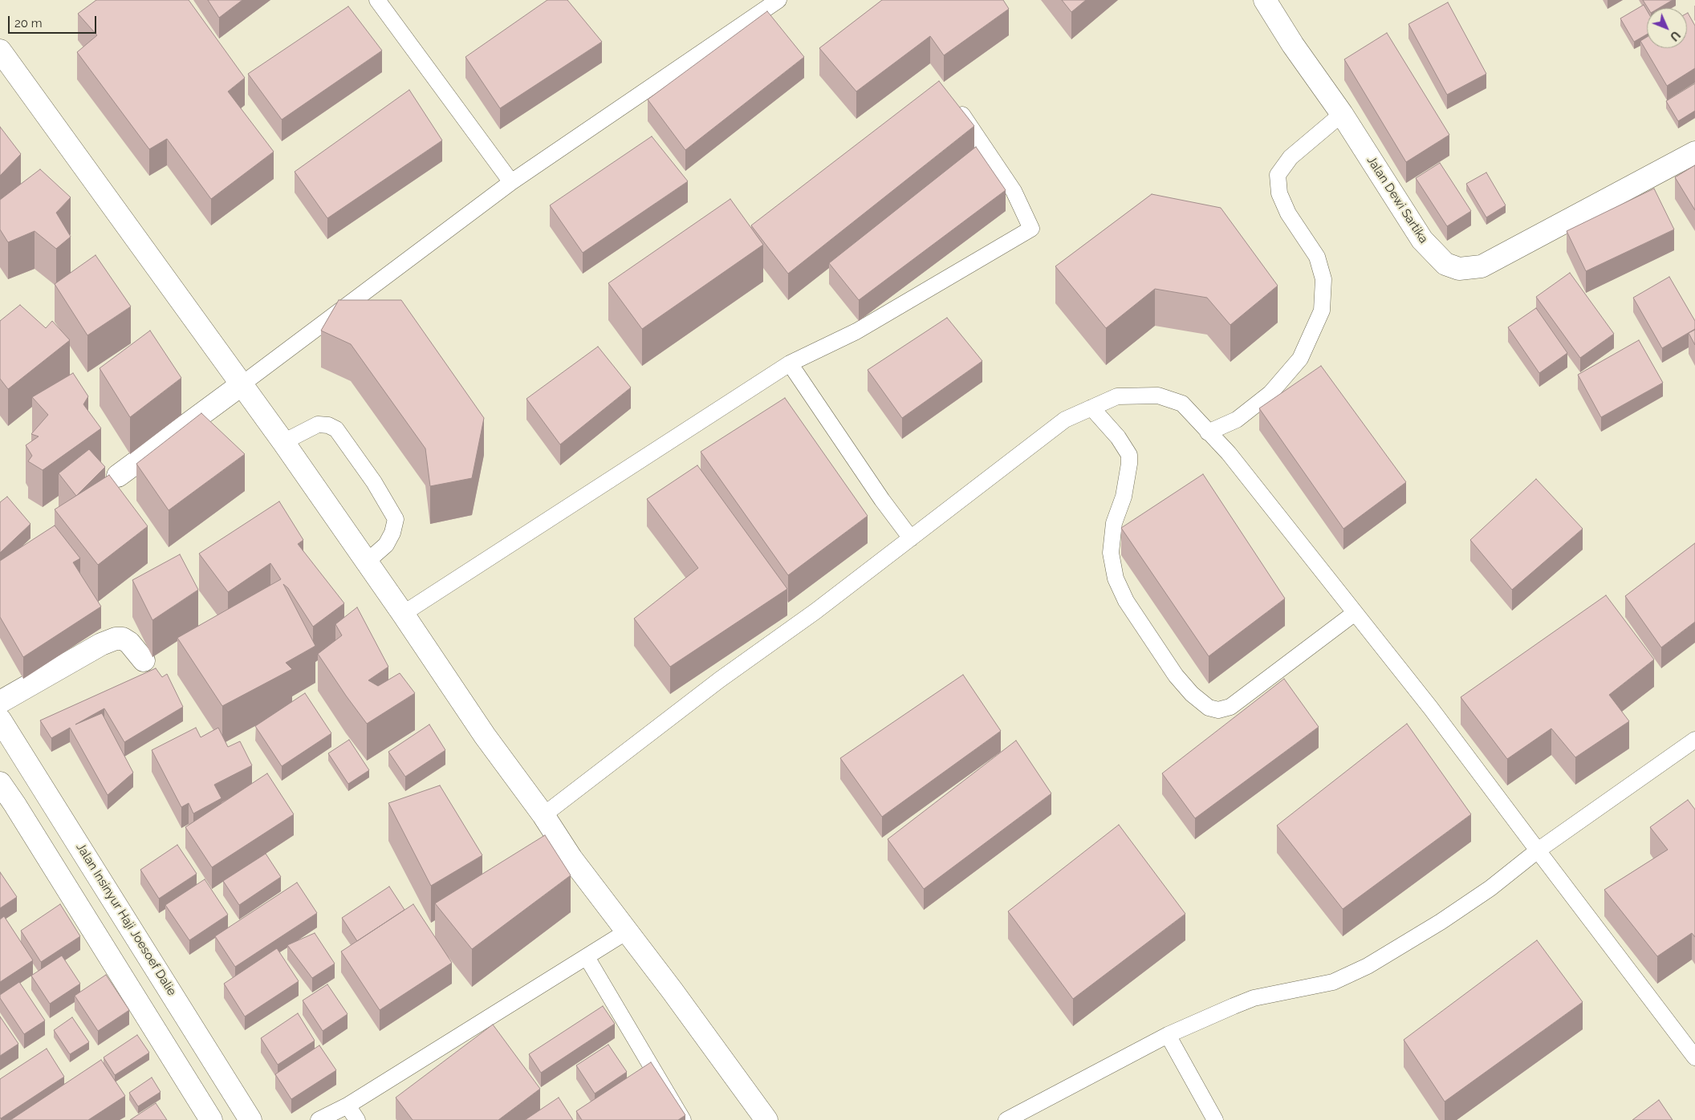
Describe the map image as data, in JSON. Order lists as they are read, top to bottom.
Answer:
{
  "streets": {
    "street": ["Jalan Dewi Sartika", "Jalan Insinyur Haji Joesoef Dalie"]
  },
  "scale_bar": "20 m",
  "north": "bottom right"
}
